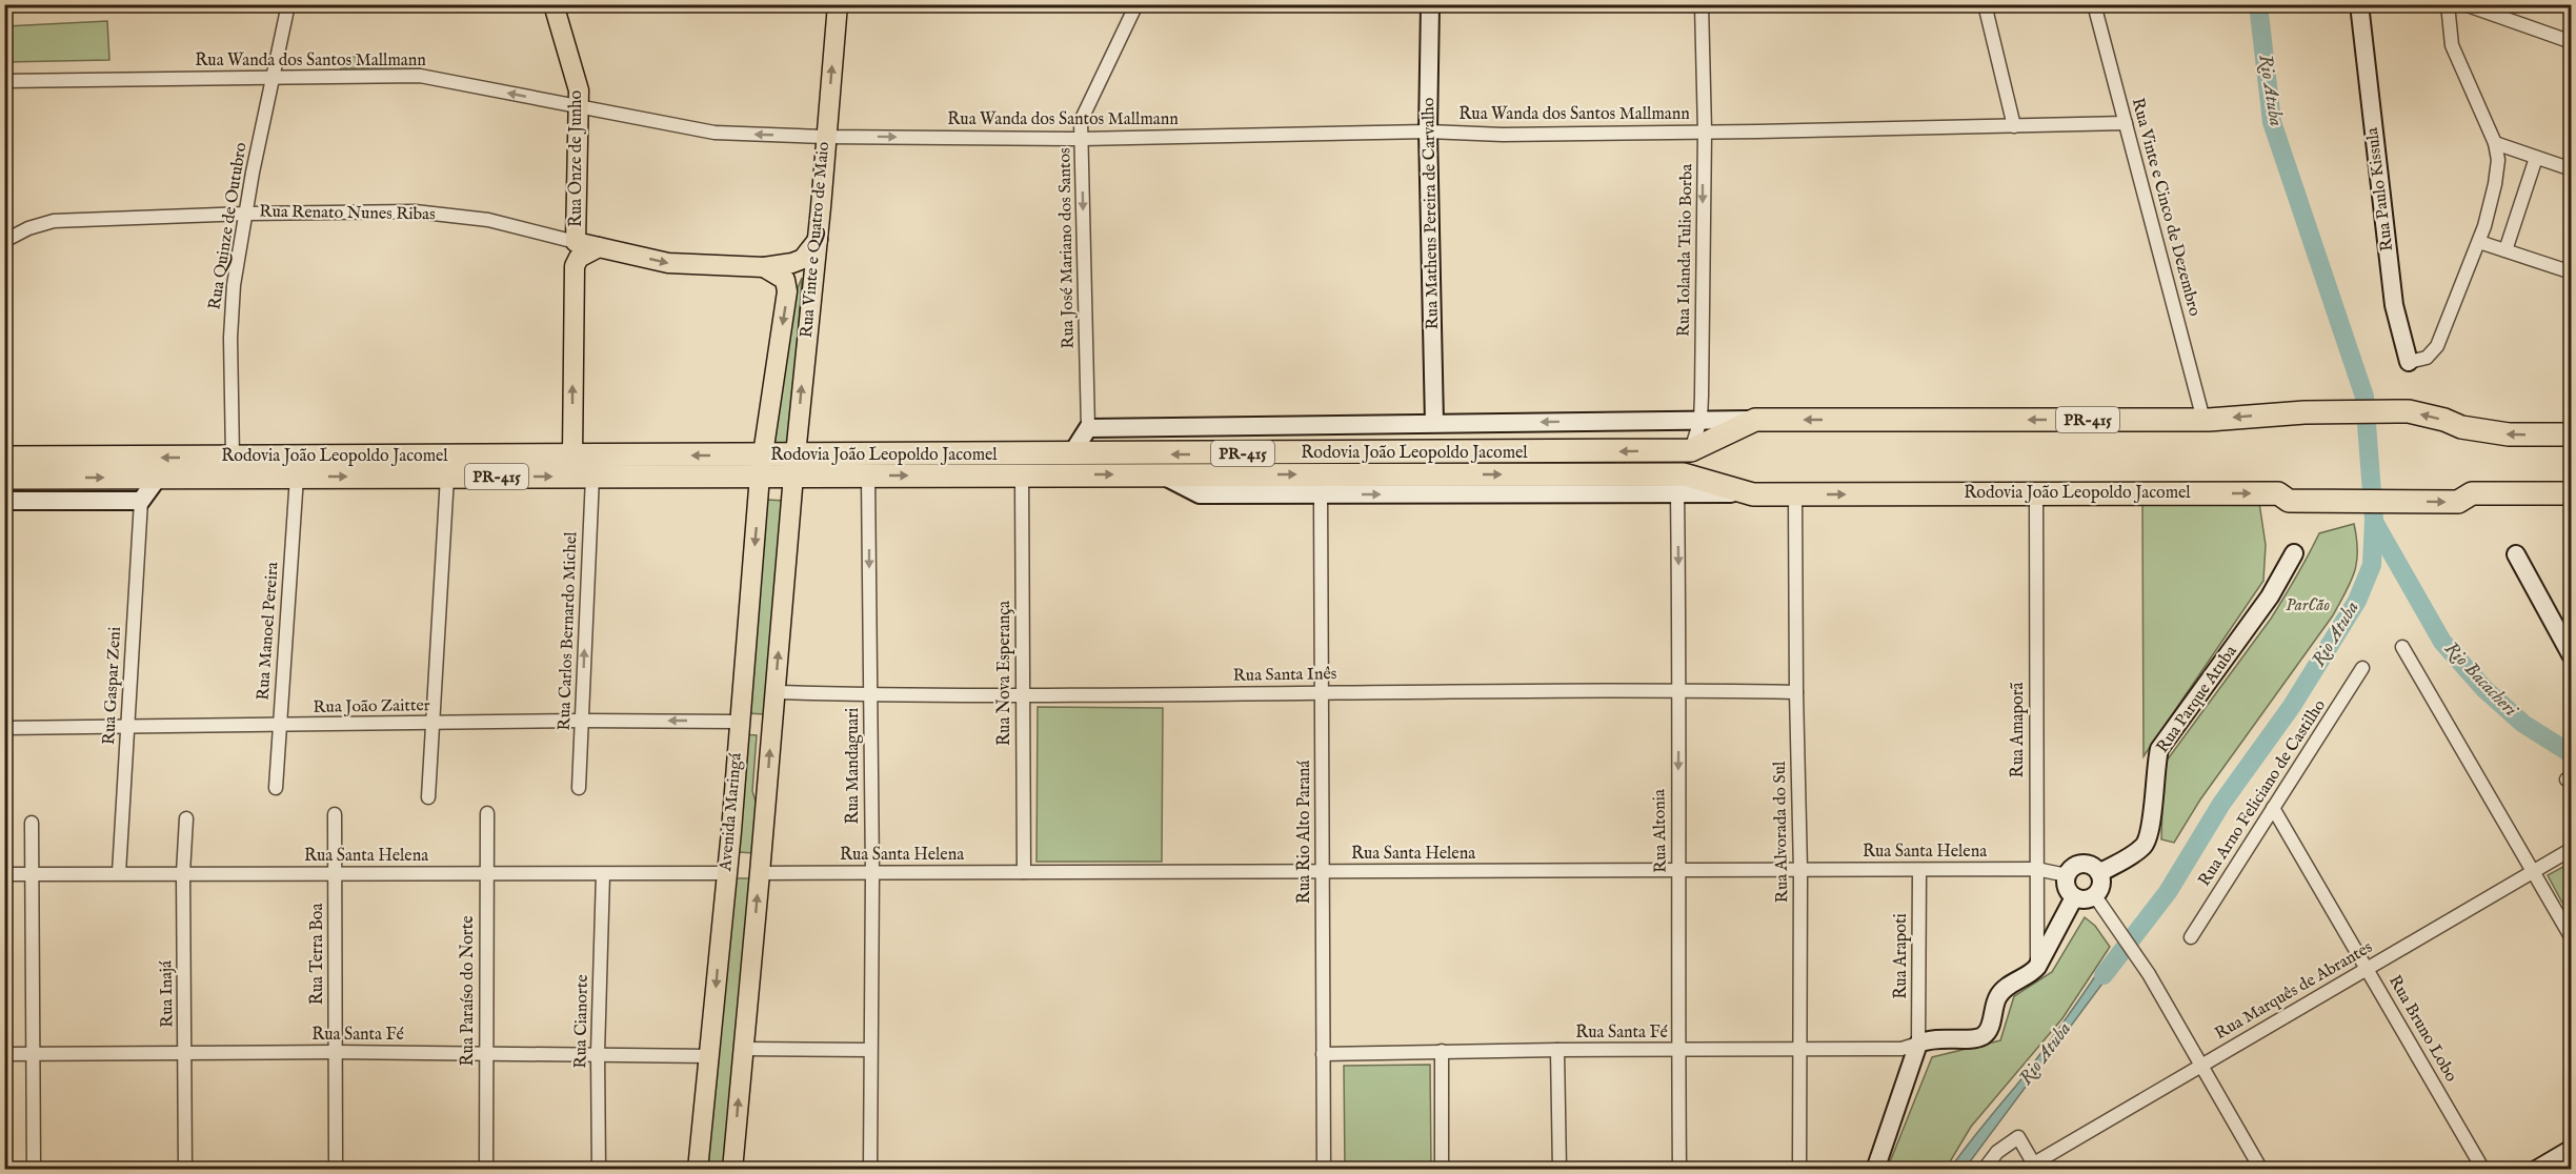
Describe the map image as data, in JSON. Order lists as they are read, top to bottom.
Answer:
{
  "streets": {
    "highway": ["PR-415", "Rodovia João Leopoldo Jacomel"],
    "main road": [
      "Rua Onze de Junho",
      "Rua Renato Nunes Ribas",
      "Rua Vinte e Quatro de Maio",
      "Avenida Maringá"
    ],
    "street": [
      "Rua Wanda dos Santos Mallmann",
      "Rua Paulo Kissula",
      "Rua Vinte e Cinco de Dezembro",
      "Rua Matheus Pereira de Carvalho",
      "Rua Quinze de Outubro",
      "Rua José Mariano dos Santos",
      "Rua Iolanda Tulio Borba",
      "Rua Manoel Pereira",
      "Rua Carlos Bernardo Michel",
      "Rua Nova Esperança",
      "Rua Santa Inês",
      "Rua Gaspar Zeni",
      "Rua Parque Atuba",
      "Rua João Zaitter",
      "Rua Amaporã",
      "Rua Mandaguari",
      "Rua Arno Feliciano de Castilho",
      "Rua Altonia",
      "Rua Rio Alto Paraná",
      "Rua Alvorada do Sul",
      "Rua Santa Helena",
      "Rua Terra Boa",
      "Rua Arapoti",
      "Rua Paraíso do Norte",
      "Rua Marquês de Abrantes",
      "Rua Inajá",
      "Rua Cianorte",
      "Rua Bruno Lobo",
      "Rua Santa Fé"
    ]
  },
  "crossings": [
    ["Rua Wanda dos Santos Mallmann", "Rua Onze de Junho"],
    ["Rua Wanda dos Santos Mallmann", "Rua Vinte e Cinco de Dezembro"],
    ["Rua Wanda dos Santos Mallmann", "Rua Matheus Pereira de Carvalho"],
    ["Rua Wanda dos Santos Mallmann", "Rua Quinze de Outubro"],
    ["Rua Wanda dos Santos Mallmann", "Rua Vinte e Quatro de Maio"],
    ["Rua Wanda dos Santos Mallmann", "Rua José Mariano dos Santos"],
    ["Rua Wanda dos Santos Mallmann", "Rua Iolanda Tulio Borba"],
    ["Rua Onze de Junho", "Rua Renato Nunes Ribas"],
    ["Rua Onze de Junho", "Rodovia João Leopoldo Jacomel"],
    ["Rua Vinte e Cinco de Dezembro", "Rodovia João Leopoldo Jacomel"],
    ["Rua Renato Nunes Ribas", "Rua Quinze de Outubro"],
    ["Rua Renato Nunes Ribas", "Rua Vinte e Quatro de Maio"],
    ["Rua Matheus Pereira de Carvalho", "Rodovia João Leopoldo Jacomel"],
    ["Rua Quinze de Outubro", "Rodovia João Leopoldo Jacomel"],
    ["Rua Vinte e Quatro de Maio", "Rodovia João Leopoldo Jacomel"],
    ["Rua Vinte e Quatro de Maio", "Avenida Maringá"],
    ["Rua José Mariano dos Santos", "Rodovia João Leopoldo Jacomel"],
    ["Rua Iolanda Tulio Borba", "Rodovia João Leopoldo Jacomel"],
    ["Rua Iolanda Tulio Borba", "Rua Altonia"],
    ["Rodovia João Leopoldo Jacomel", "Rua Manoel Pereira"],
    ["Rodovia João Leopoldo Jacomel", "Rua Carlos Bernardo Michel"],
    ["Rodovia João Leopoldo Jacomel", "Rua Nova Esperança"],
    ["Rodovia João Leopoldo Jacomel", "Rua Amaporã"],
    ["Rodovia João Leopoldo Jacomel", "Rua Mandaguari"],
    ["Rodovia João Leopoldo Jacomel", "Avenida Maringá"],
    ["Rodovia João Leopoldo Jacomel", "Rua Altonia"],
    ["Rodovia João Leopoldo Jacomel", "Rua Rio Alto Paraná"],
    ["Rodovia João Leopoldo Jacomel", "Rua Alvorada do Sul"],
    ["Rua Manoel Pereira", "Rua João Zaitter"],
    ["Rua Carlos Bernardo Michel", "Rua João Zaitter"],
    ["Rua Nova Esperança", "Rua Santa Inês"],
    ["Rua Nova Esperança", "Rua Santa Helena"],
    ["Rua Santa Inês", "Rua Mandaguari"],
    ["Rua Santa Inês", "Avenida Maringá"],
    ["Rua Santa Inês", "Rua Altonia"],
    ["Rua Santa Inês", "Rua Rio Alto Paraná"],
    ["Rua Santa Inês", "Rua Alvorada do Sul"],
    ["Rua Gaspar Zeni", "Rua João Zaitter"],
    ["Rua Gaspar Zeni", "Rua Santa Helena"],
    ["Rua Parque Atuba", "Rua Santa Helena"],
    ["Rua João Zaitter", "Avenida Maringá"],
    ["Rua Amaporã", "Rua Santa Helena"],
    ["Rua Mandaguari", "Rua Santa Helena"],
    ["Rua Arno Feliciano de Castilho", "Rua Bruno Lobo"],
    ["Avenida Maringá", "Rua Santa Helena"],
    ["Avenida Maringá", "Rua Santa Fé"],
    ["Rua Altonia", "Rua Santa Helena"],
    ["Rua Altonia", "Rua Santa Fé"],
    ["Rua Rio Alto Paraná", "Rua Santa Helena"],
    ["Rua Rio Alto Paraná", "Rua Santa Fé"],
    ["Rua Alvorada do Sul", "Rua Santa Helena"],
    ["Rua Alvorada do Sul", "Rua Santa Fé"],
    ["Rua Santa Helena", "Rua Terra Boa"],
    ["Rua Santa Helena", "Rua Arapoti"],
    ["Rua Santa Helena", "Rua Paraíso do Norte"],
    ["Rua Santa Helena", "Rua Inajá"],
    ["Rua Santa Helena", "Rua Cianorte"],
    ["Rua Terra Boa", "Rua Santa Fé"],
    ["Rua Arapoti", "Rua Santa Fé"],
    ["Rua Paraíso do Norte", "Rua Santa Fé"],
    ["Rua Marquês de Abrantes", "Rua Bruno Lobo"],
    ["Rua Inajá", "Rua Santa Fé"],
    ["Rua Cianorte", "Rua Santa Fé"]
  ],
  "one_way": [
    "Rua Onze de Junho",
    "Rua José Mariano dos Santos",
    "Rua Iolanda Tulio Borba",
    "Rua Carlos Bernardo Michel",
    "Rua Altonia"
  ],
  "water": ["Rio Atuba", "Rio Bacacheri"],
  "parks": ["ParCão"]
}
